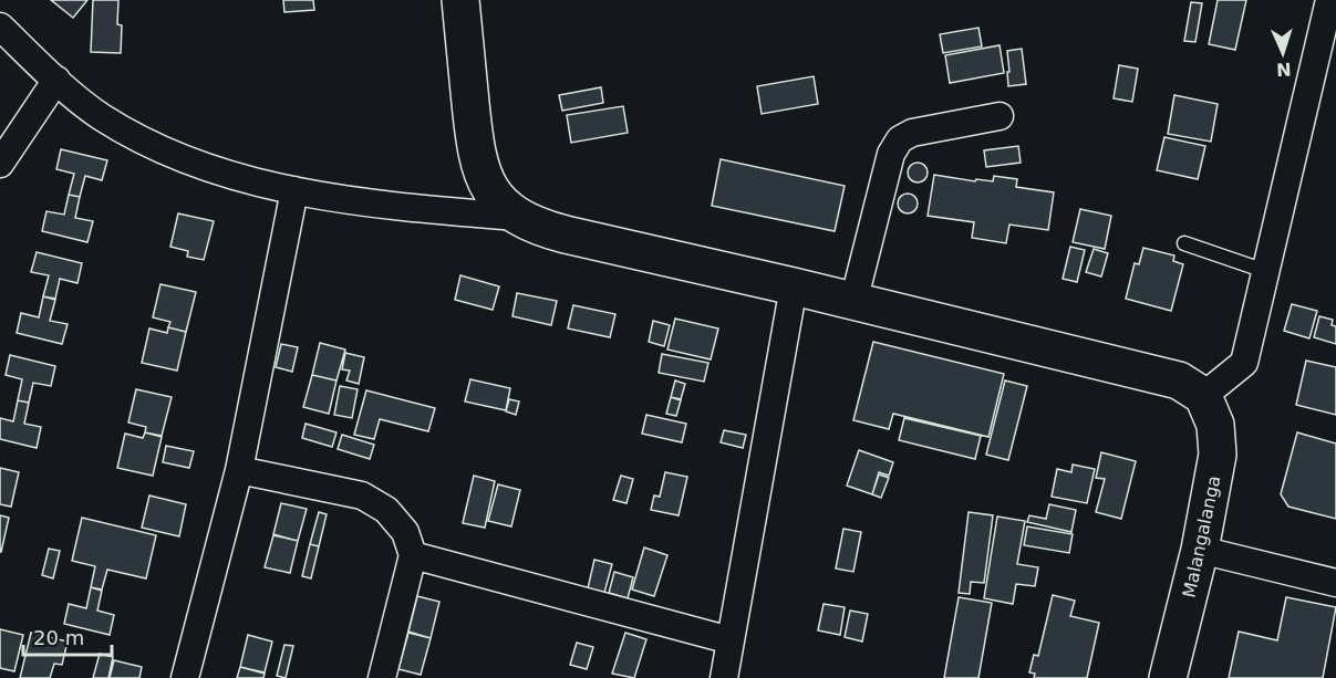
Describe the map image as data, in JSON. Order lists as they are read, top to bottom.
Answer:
{
  "streets": {
    "street": ["Malangalanga"]
  },
  "scale_bar": "20 m",
  "north": "bottom"
}
